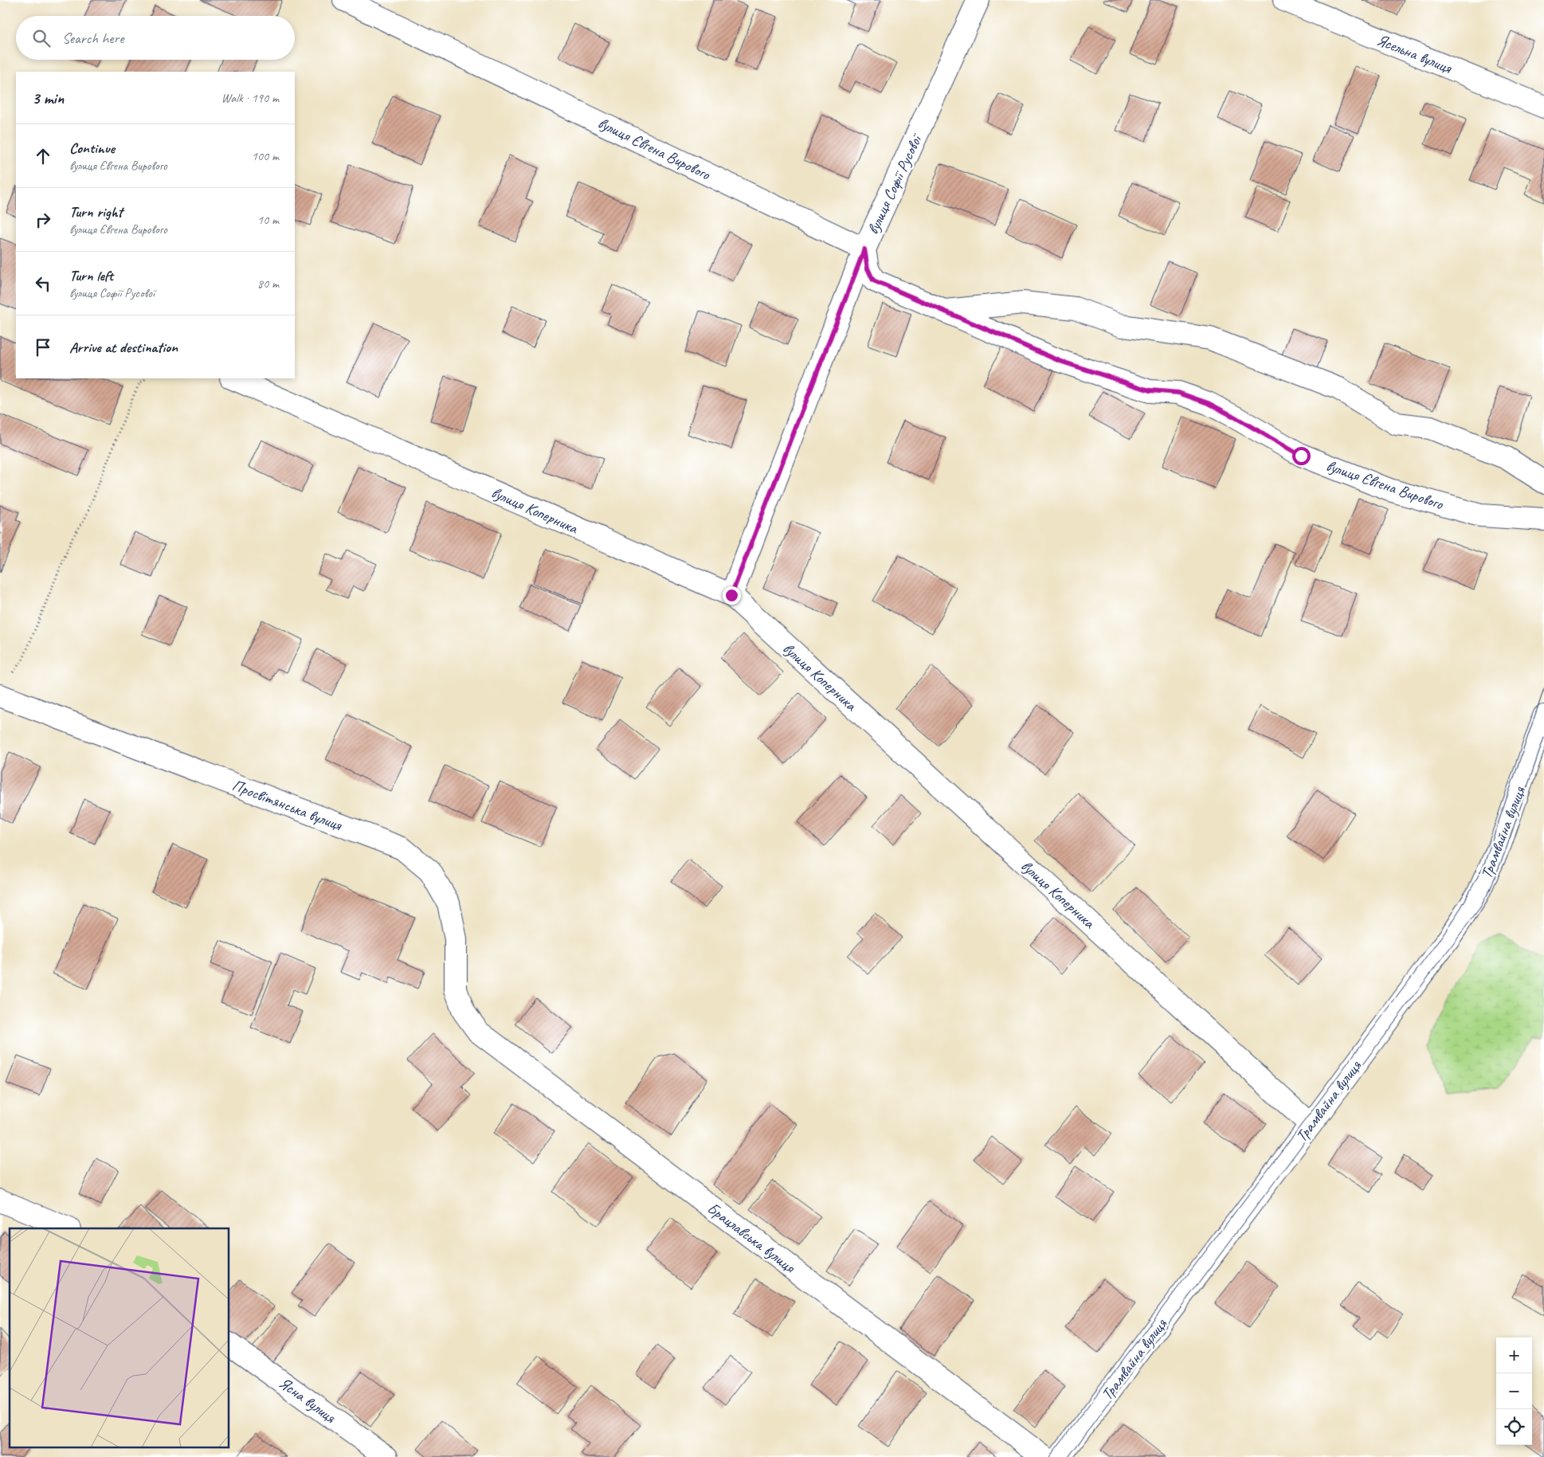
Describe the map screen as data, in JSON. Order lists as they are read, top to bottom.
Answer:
{
  "streets": {
    "street": [
      "Ясельна вулиця",
      "вулиця Євгена Вирового",
      "вулиця Софії Русової",
      "вулиця Коперника",
      "Просвітянська вулиця",
      "Трамвайна вулиця",
      "Брацлавська вулиця",
      "Ясна вулиця"
    ]
  },
  "crossings": [
    ["вулиця Євгена Вирового", "вулиця Софії Русової"],
    ["вулиця Софії Русової", "вулиця Коперника"],
    ["вулиця Коперника", "Трамвайна вулиця"],
    ["Просвітянська вулиця", "Брацлавська вулиця"]
  ],
  "page": {
    "search": "Search here",
    "heading": ["3 min", "Walk · 190 m"],
    "list": [
      ["Continue", "вулиця Євгена Вирового", "100 m"],
      ["Turn right", "вулиця Євгена Вирового", "10 m"],
      ["Turn left", "вулиця Софії Русової", "80 m"],
      "Arrive at destination"
    ],
    "map_buttons": ["+", "−"]
  }
}
